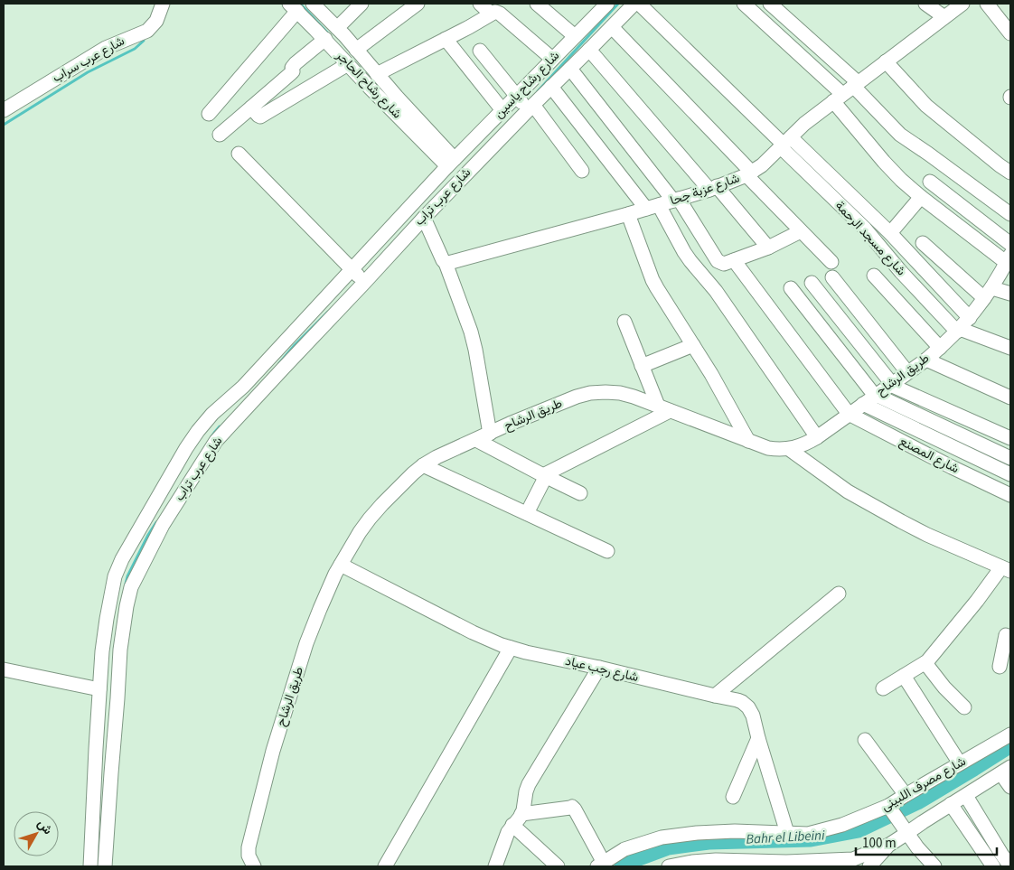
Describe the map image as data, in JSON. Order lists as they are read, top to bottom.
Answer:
{
  "streets": {
    "street": [
      "شارع عرب سراب",
      "شارع رشاح الحاجر",
      "شارع رشاح ياسين",
      "شارع عزبة جحا",
      "شارع عرب تراب",
      "شارع مسجد الرحمة",
      "طريق الرشاح",
      "شارع المصنع",
      "شارع رجب عياد",
      "شارع مصرف اللبينى"
    ]
  },
  "crossings": [
    ["شارع رشاح الحاجر", "شارع رشاح ياسين"],
    ["شارع رشاح الحاجر", "شارع عرب تراب"],
    ["شارع رشاح ياسين", "شارع عرب تراب"],
    ["شارع عزبة جحا", "شارع مسجد الرحمة"],
    ["شارع مسجد الرحمة", "طريق الرشاح"],
    ["طريق الرشاح", "شارع المصنع"],
    ["طريق الرشاح", "شارع رجب عياد"],
    ["شارع رجب عياد", "شارع مصرف اللبينى"]
  ],
  "water": ["Bahr el Libeini"],
  "scale_bar": "100 m",
  "north": "top right"
}
